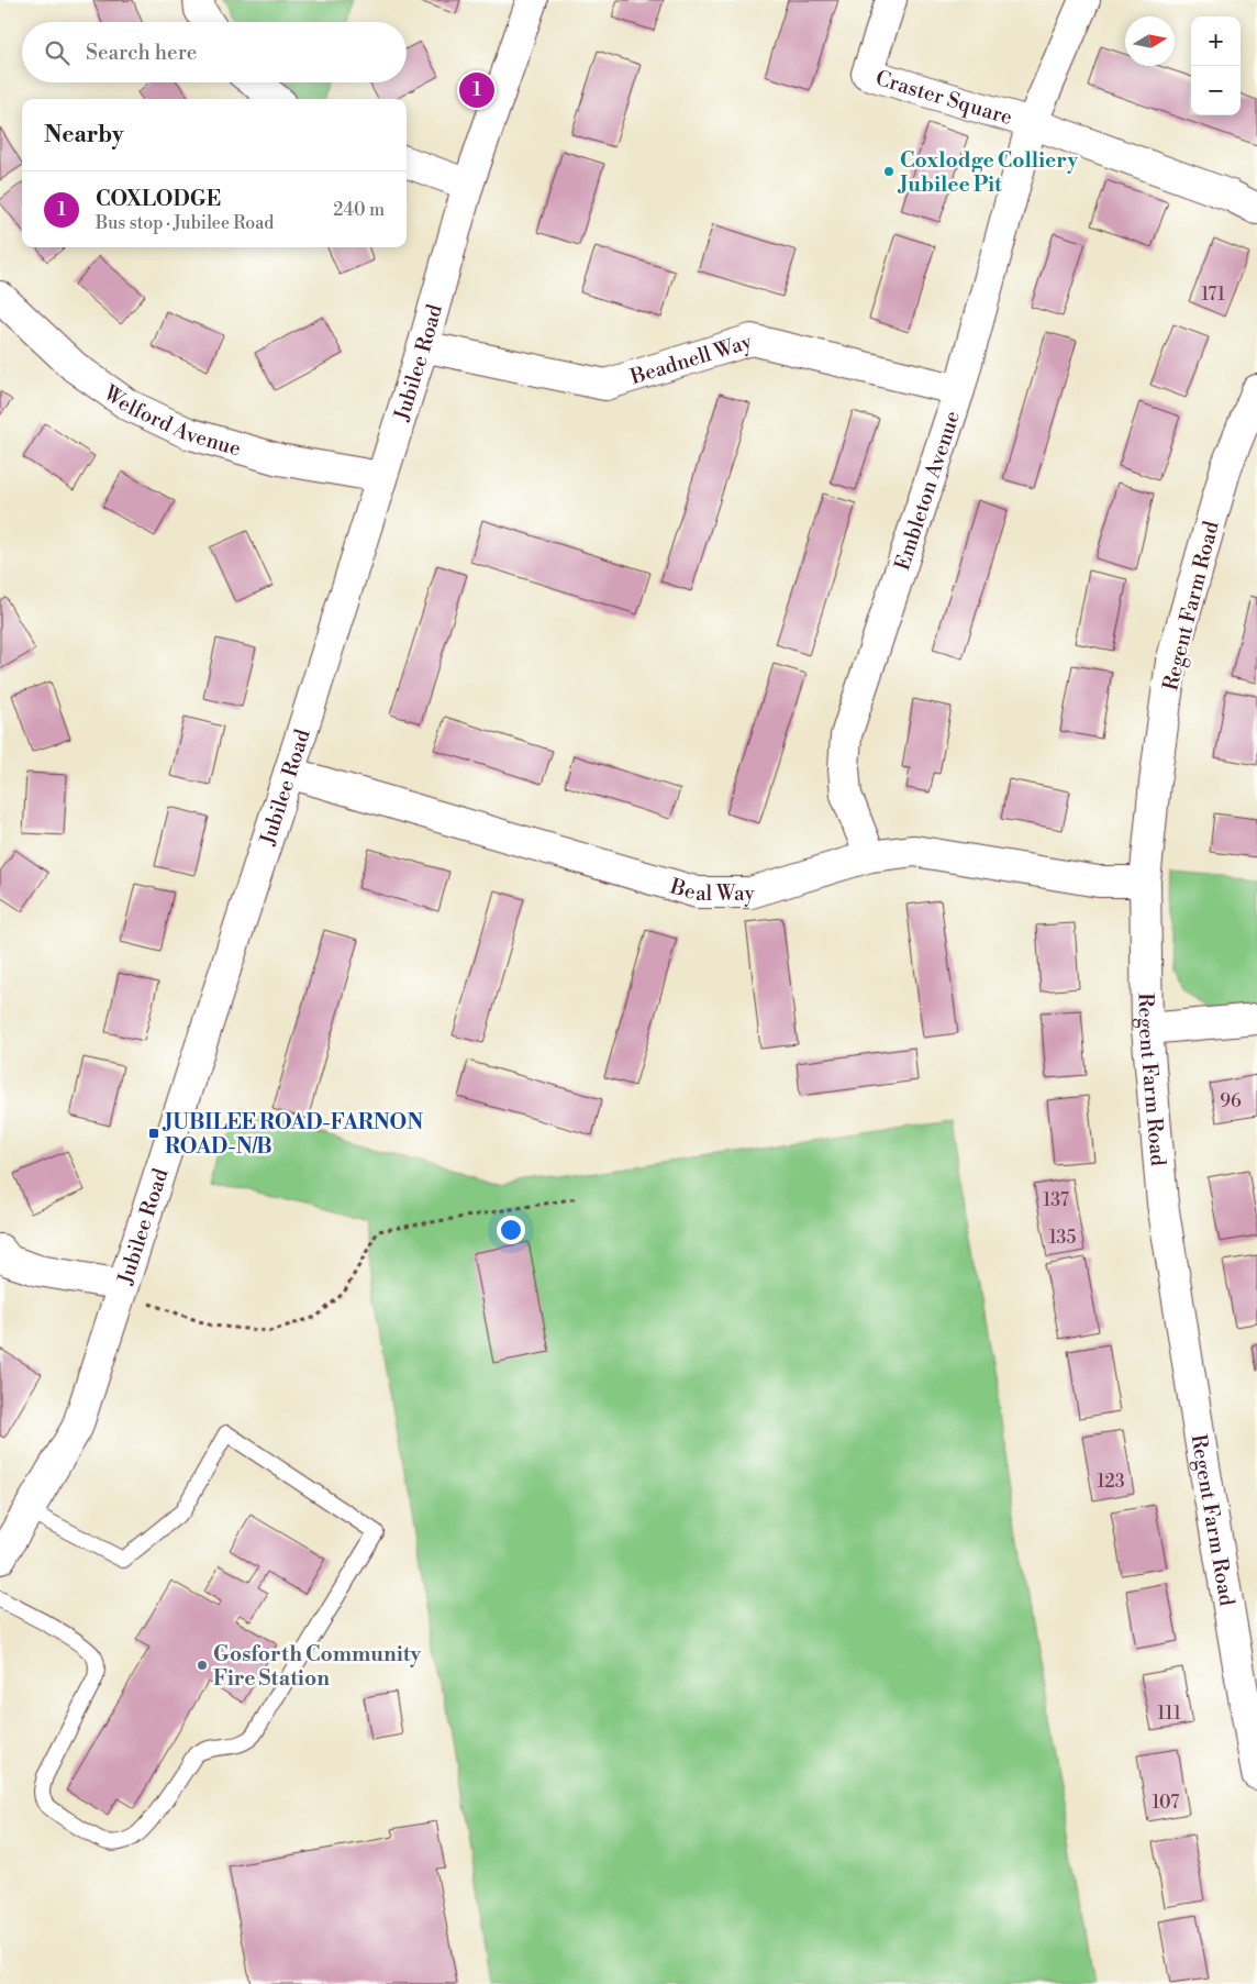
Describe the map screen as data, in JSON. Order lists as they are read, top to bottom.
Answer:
{
  "streets": {
    "street": [
      "Craster Square",
      "Beadnell Way",
      "Jubilee Road",
      "Welford Avenue",
      "Embleton Avenue",
      "Regent Farm Road",
      "Beal Way"
    ]
  },
  "crossings": [
    ["Craster Square", "Embleton Avenue"],
    ["Beadnell Way", "Jubilee Road"],
    ["Beadnell Way", "Embleton Avenue"],
    ["Jubilee Road", "Welford Avenue"],
    ["Jubilee Road", "Beal Way"],
    ["Embleton Avenue", "Beal Way"],
    ["Regent Farm Road", "Beal Way"]
  ],
  "places": {
    "other": ["Coxlodge Colliery Jubilee Pit", "Gosforth Community Fire Station"],
    "transit": ["JUBILEE ROAD-FARNON ROAD-N/B"]
  },
  "house_numbers": [
    "171",
    "96",
    "137",
    "135",
    "123",
    "111",
    "107"
  ],
  "north": "right",
  "page": {
    "map_buttons": ["+", "−"],
    "search": "Search here",
    "pins": "1",
    "heading": "Nearby",
    "list": [
      {
        "mark": "1",
        "name": "COXLODGE",
        "note": "Bus stop · Jubilee Road",
        "value": "240 m"
      }
    ]
  }
}
